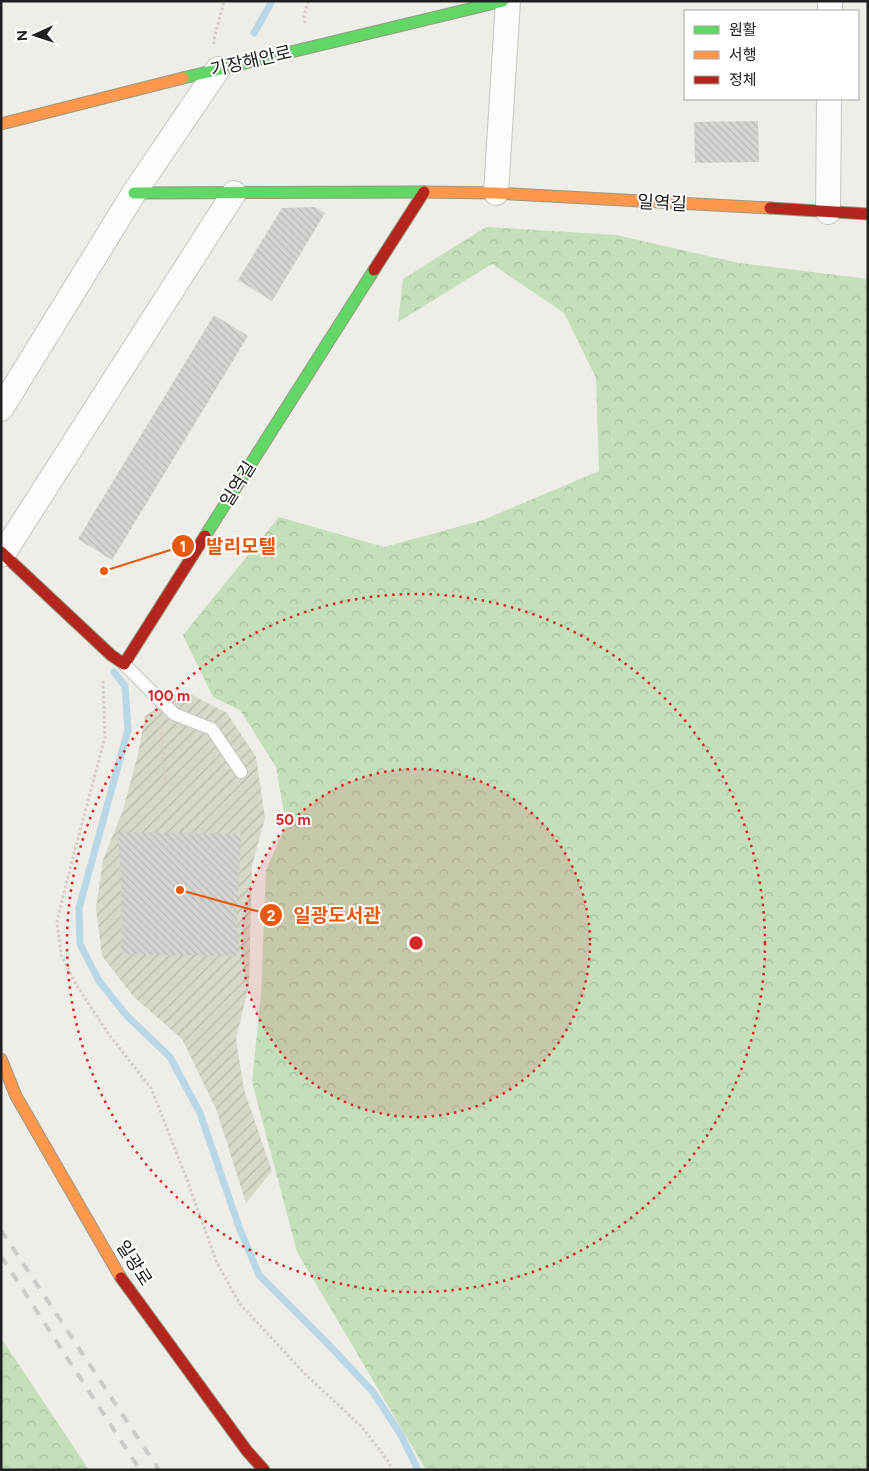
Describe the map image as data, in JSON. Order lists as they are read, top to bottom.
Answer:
{
  "streets": {
    "street": ["기장해안로", "일역길", "일광로"]
  },
  "places": ["발리모텔", "일광도서관"],
  "legend": ["원활", "서행", "정체"],
  "north": "left",
  "rings": ["100 m", "50 m"]
}
